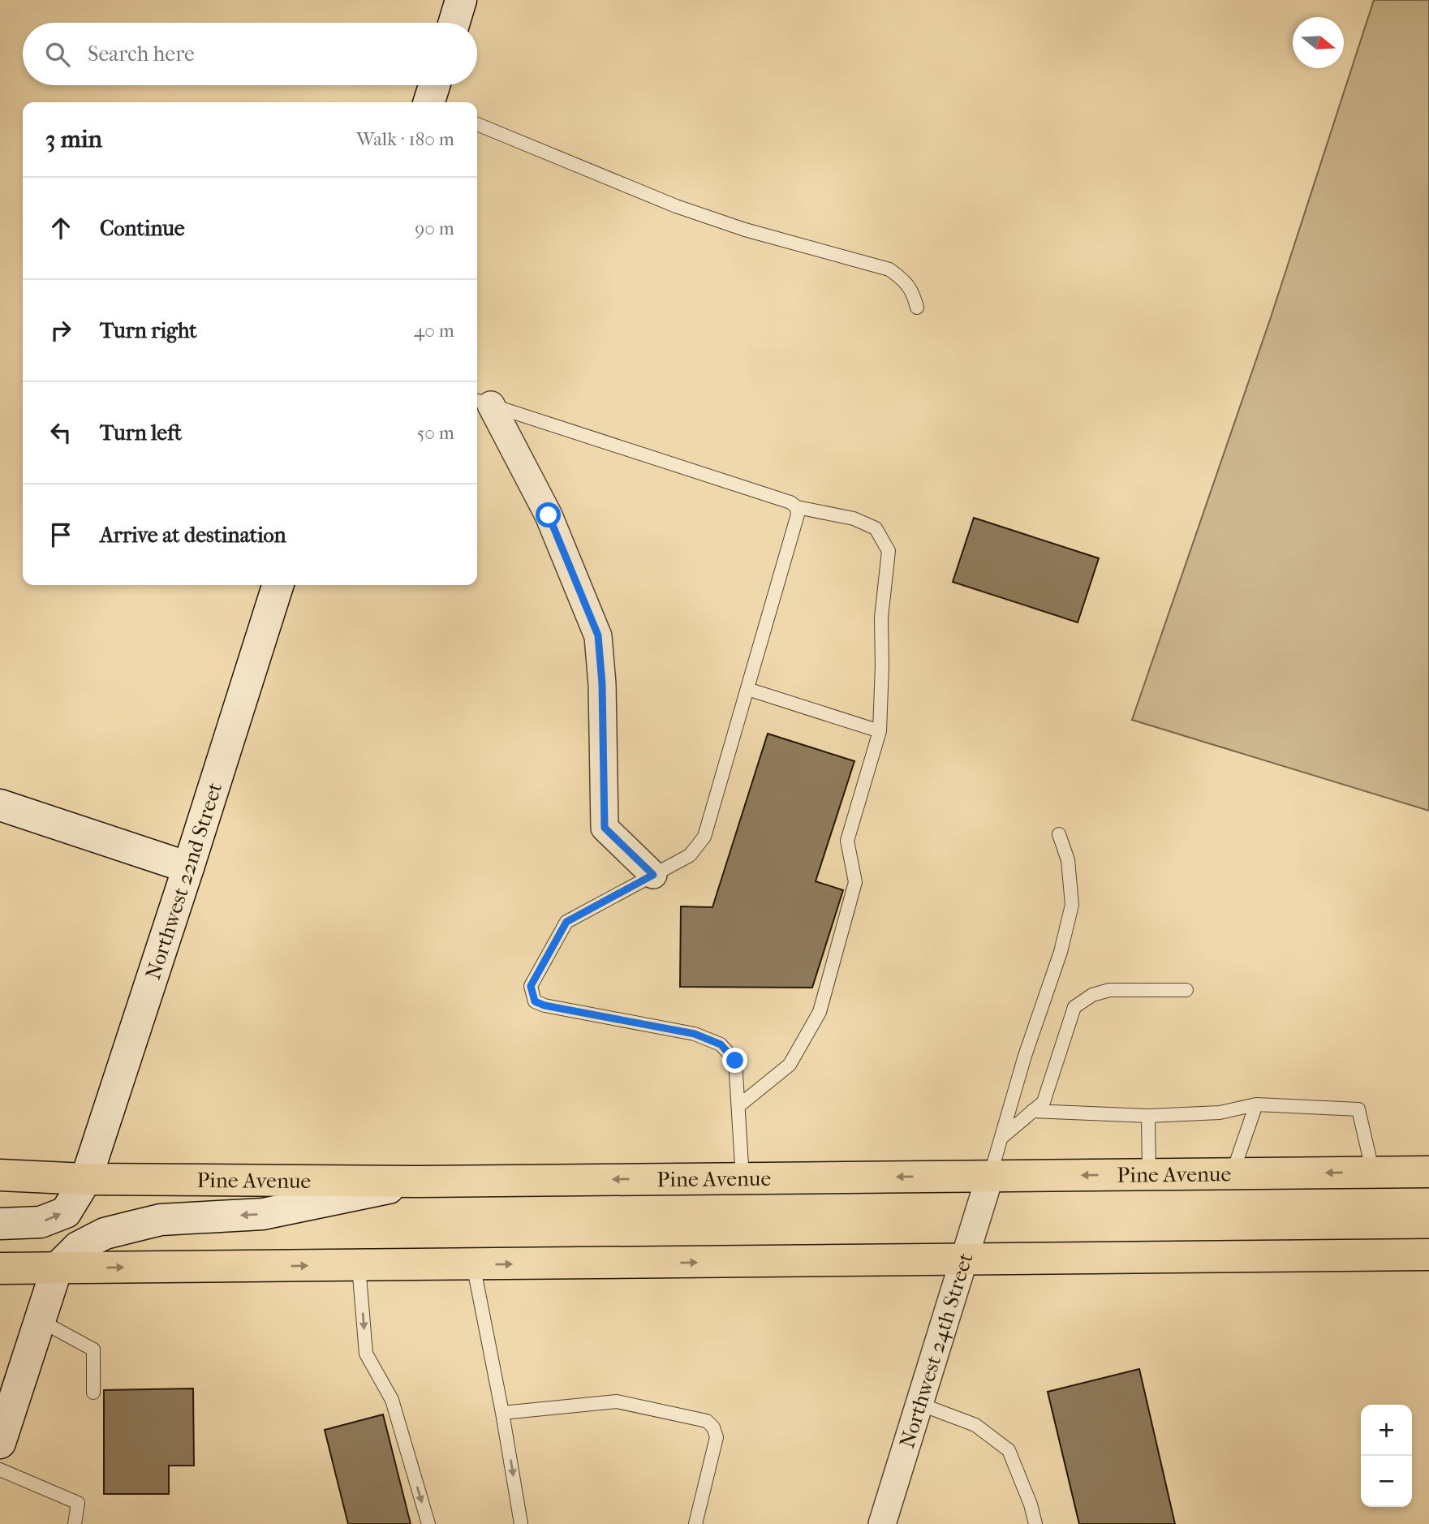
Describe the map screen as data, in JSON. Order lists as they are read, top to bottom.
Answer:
{
  "streets": {
    "highway": ["Pine Avenue"],
    "street": ["Northwest 22nd Street", "Northwest 24th Street"]
  },
  "crossings": [
    ["Northwest 22nd Street", "Pine Avenue"],
    ["Pine Avenue", "Northwest 24th Street"]
  ],
  "north": "right",
  "page": {
    "search": "Search here",
    "heading": ["3 min", "Walk · 180 m"],
    "list": [
      ["Continue", "90 m"],
      ["Turn right", "40 m"],
      ["Turn left", "50 m"],
      "Arrive at destination"
    ],
    "map_buttons": ["+", "−"]
  }
}
